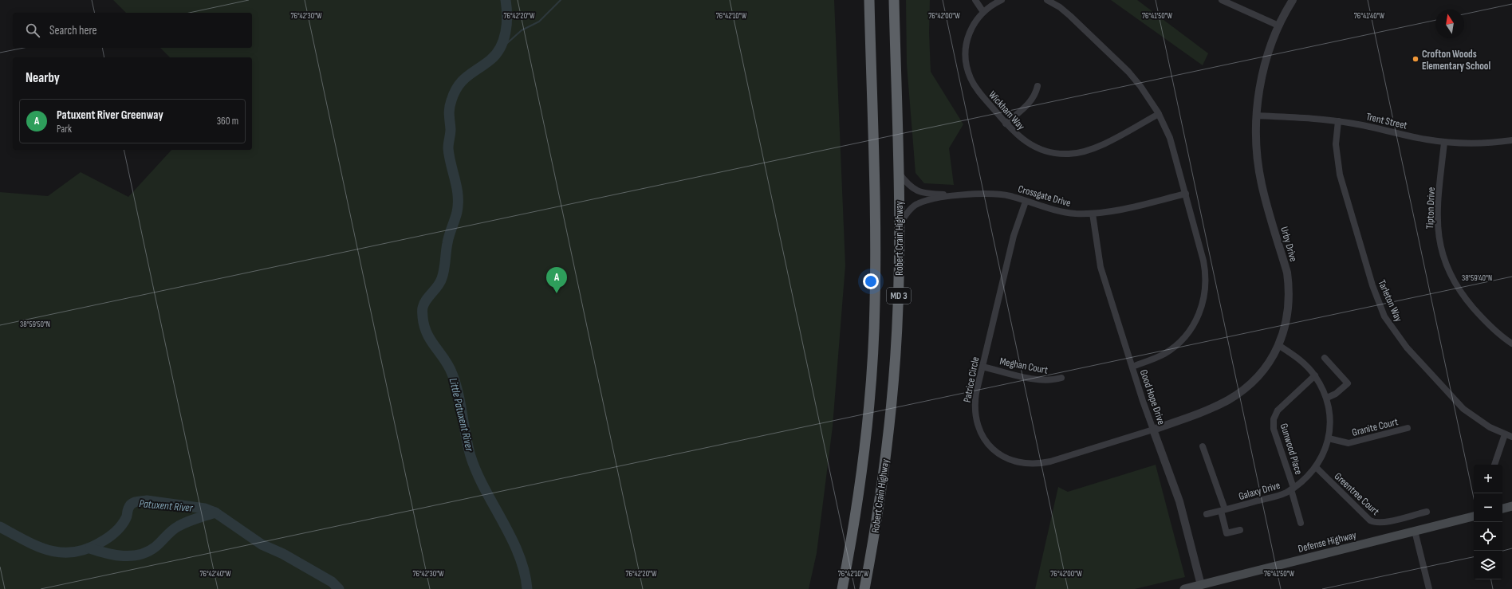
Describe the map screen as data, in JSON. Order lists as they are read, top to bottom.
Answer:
{
  "streets": {
    "highway": ["Robert Crain Highway", "MD 3"],
    "main road": ["Defense Highway"],
    "street": [
      "Wickham Way",
      "Trent Street",
      "Crossgate Drive",
      "Tipton Drive",
      "Urby Drive",
      "Tarleton Way",
      "Meghan Court",
      "Patrice Circle",
      "Good Hope Drive",
      "Granite Court",
      "Gunwood Place",
      "Galaxy Drive",
      "Greentree Court"
    ]
  },
  "crossings": [
    ["Trent Street", "Tipton Drive"],
    ["Trent Street", "Urby Drive"],
    ["Trent Street", "Tarleton Way"],
    ["Crossgate Drive", "Robert Crain Highway"],
    ["Crossgate Drive", "Patrice Circle"],
    ["Crossgate Drive", "Good Hope Drive"],
    ["Urby Drive", "Patrice Circle"],
    ["Urby Drive", "Good Hope Drive"],
    ["Urby Drive", "Galaxy Drive"],
    ["Meghan Court", "Patrice Circle"],
    ["Patrice Circle", "Good Hope Drive"],
    ["Good Hope Drive", "Defense Highway"],
    ["Granite Court", "Galaxy Drive"],
    ["Gunwood Place", "Galaxy Drive"],
    ["Galaxy Drive", "Greentree Court"]
  ],
  "water": ["Little Patuxent River", "Patuxent River"],
  "places": ["Crofton Woods Elementary School"],
  "north": "top",
  "page": {
    "search": "Search here",
    "heading": "Nearby",
    "list": [
      {
        "mark": "A",
        "name": "Patuxent River Greenway",
        "note": "Park",
        "value": "360 m"
      }
    ],
    "pins": "A",
    "map_buttons": ["+", "−"]
  },
  "coordinates": [
    "76°42'30\"W",
    "76°42'20\"W",
    "76°42'10\"W",
    "76°42'00\"W",
    "76°41'50\"W",
    "76°41'40\"W",
    "38°59'40\"N",
    "38°59'50\"N",
    "76°42'40\"W"
  ]
}
